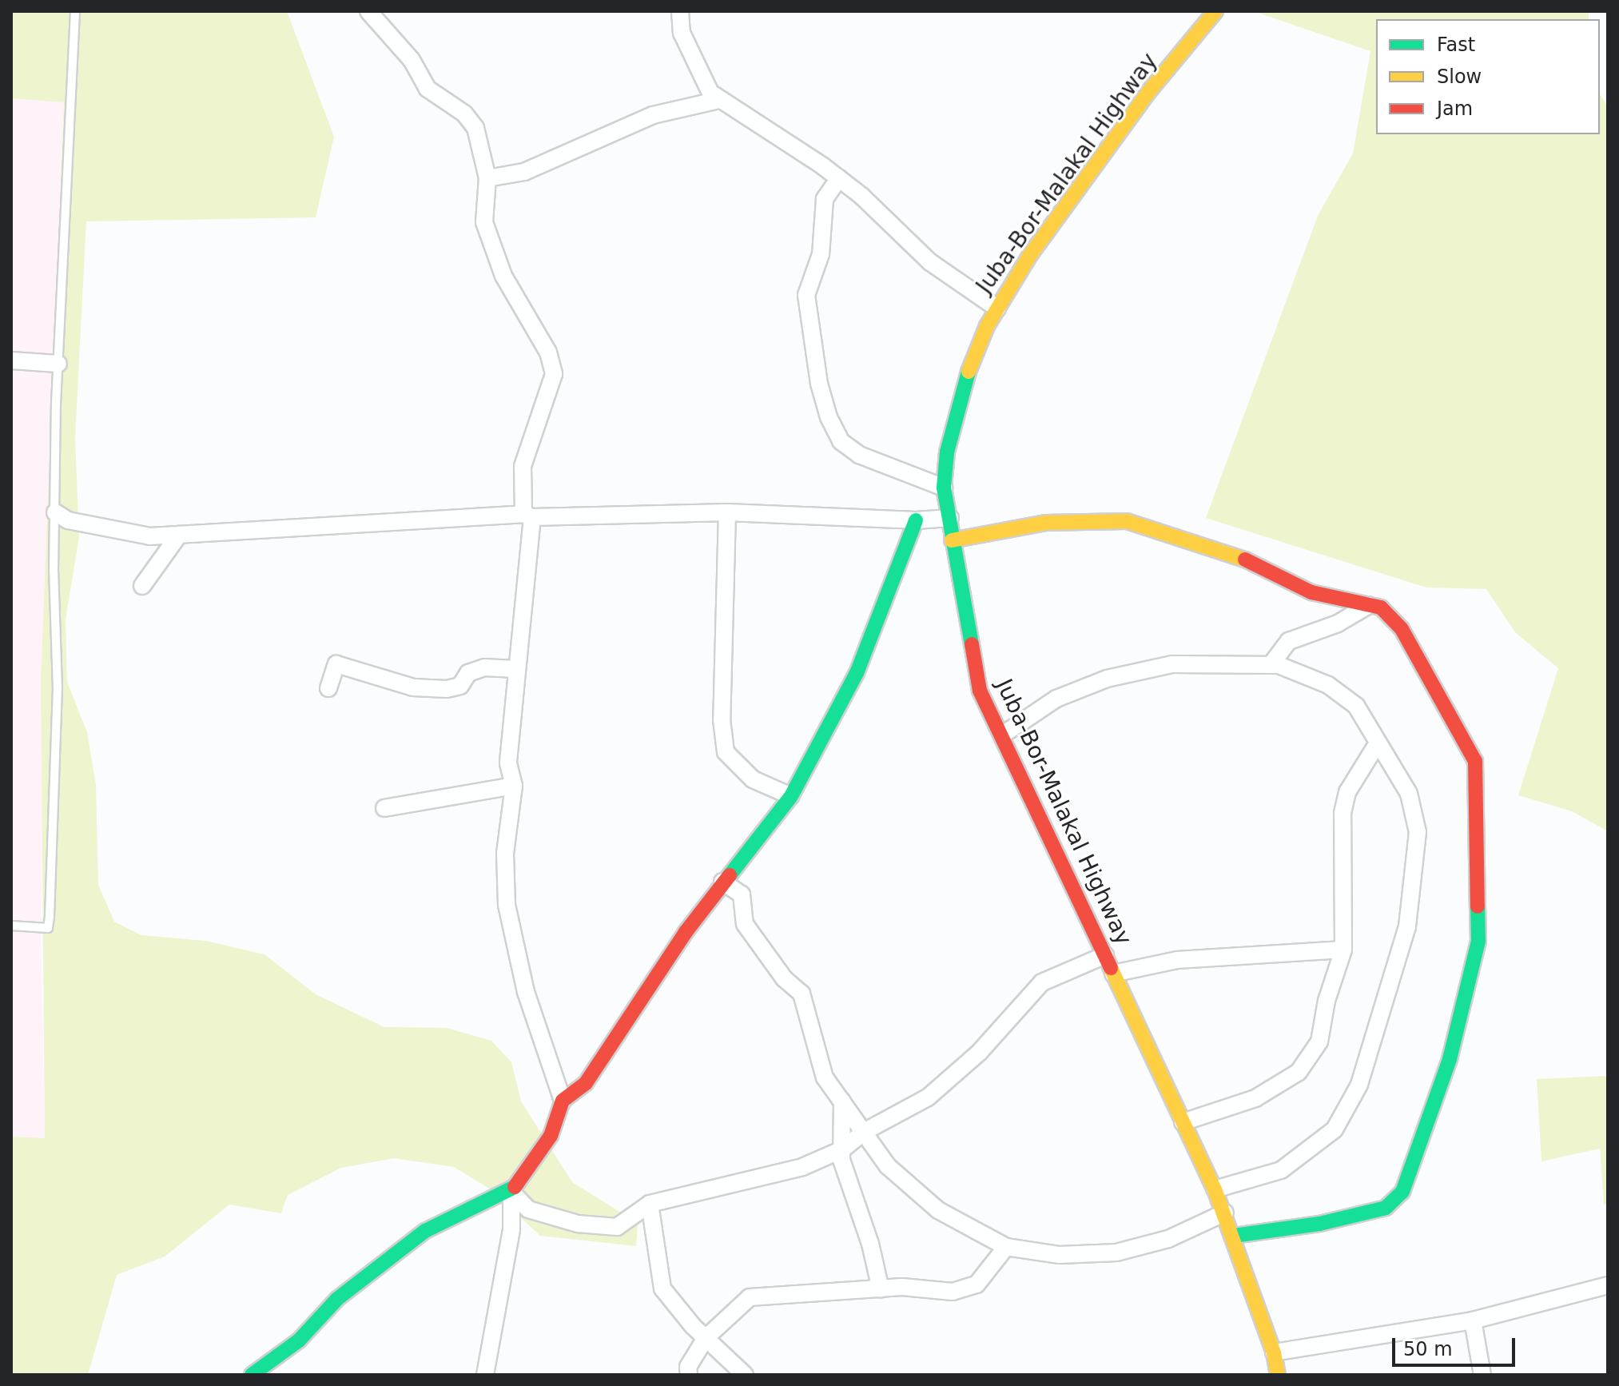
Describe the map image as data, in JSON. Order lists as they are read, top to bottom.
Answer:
{
  "streets": {
    "street": ["Juba-Bor-Malakal Highway"]
  },
  "legend": ["Fast", "Slow", "Jam"],
  "scale_bar": "50 m"
}
